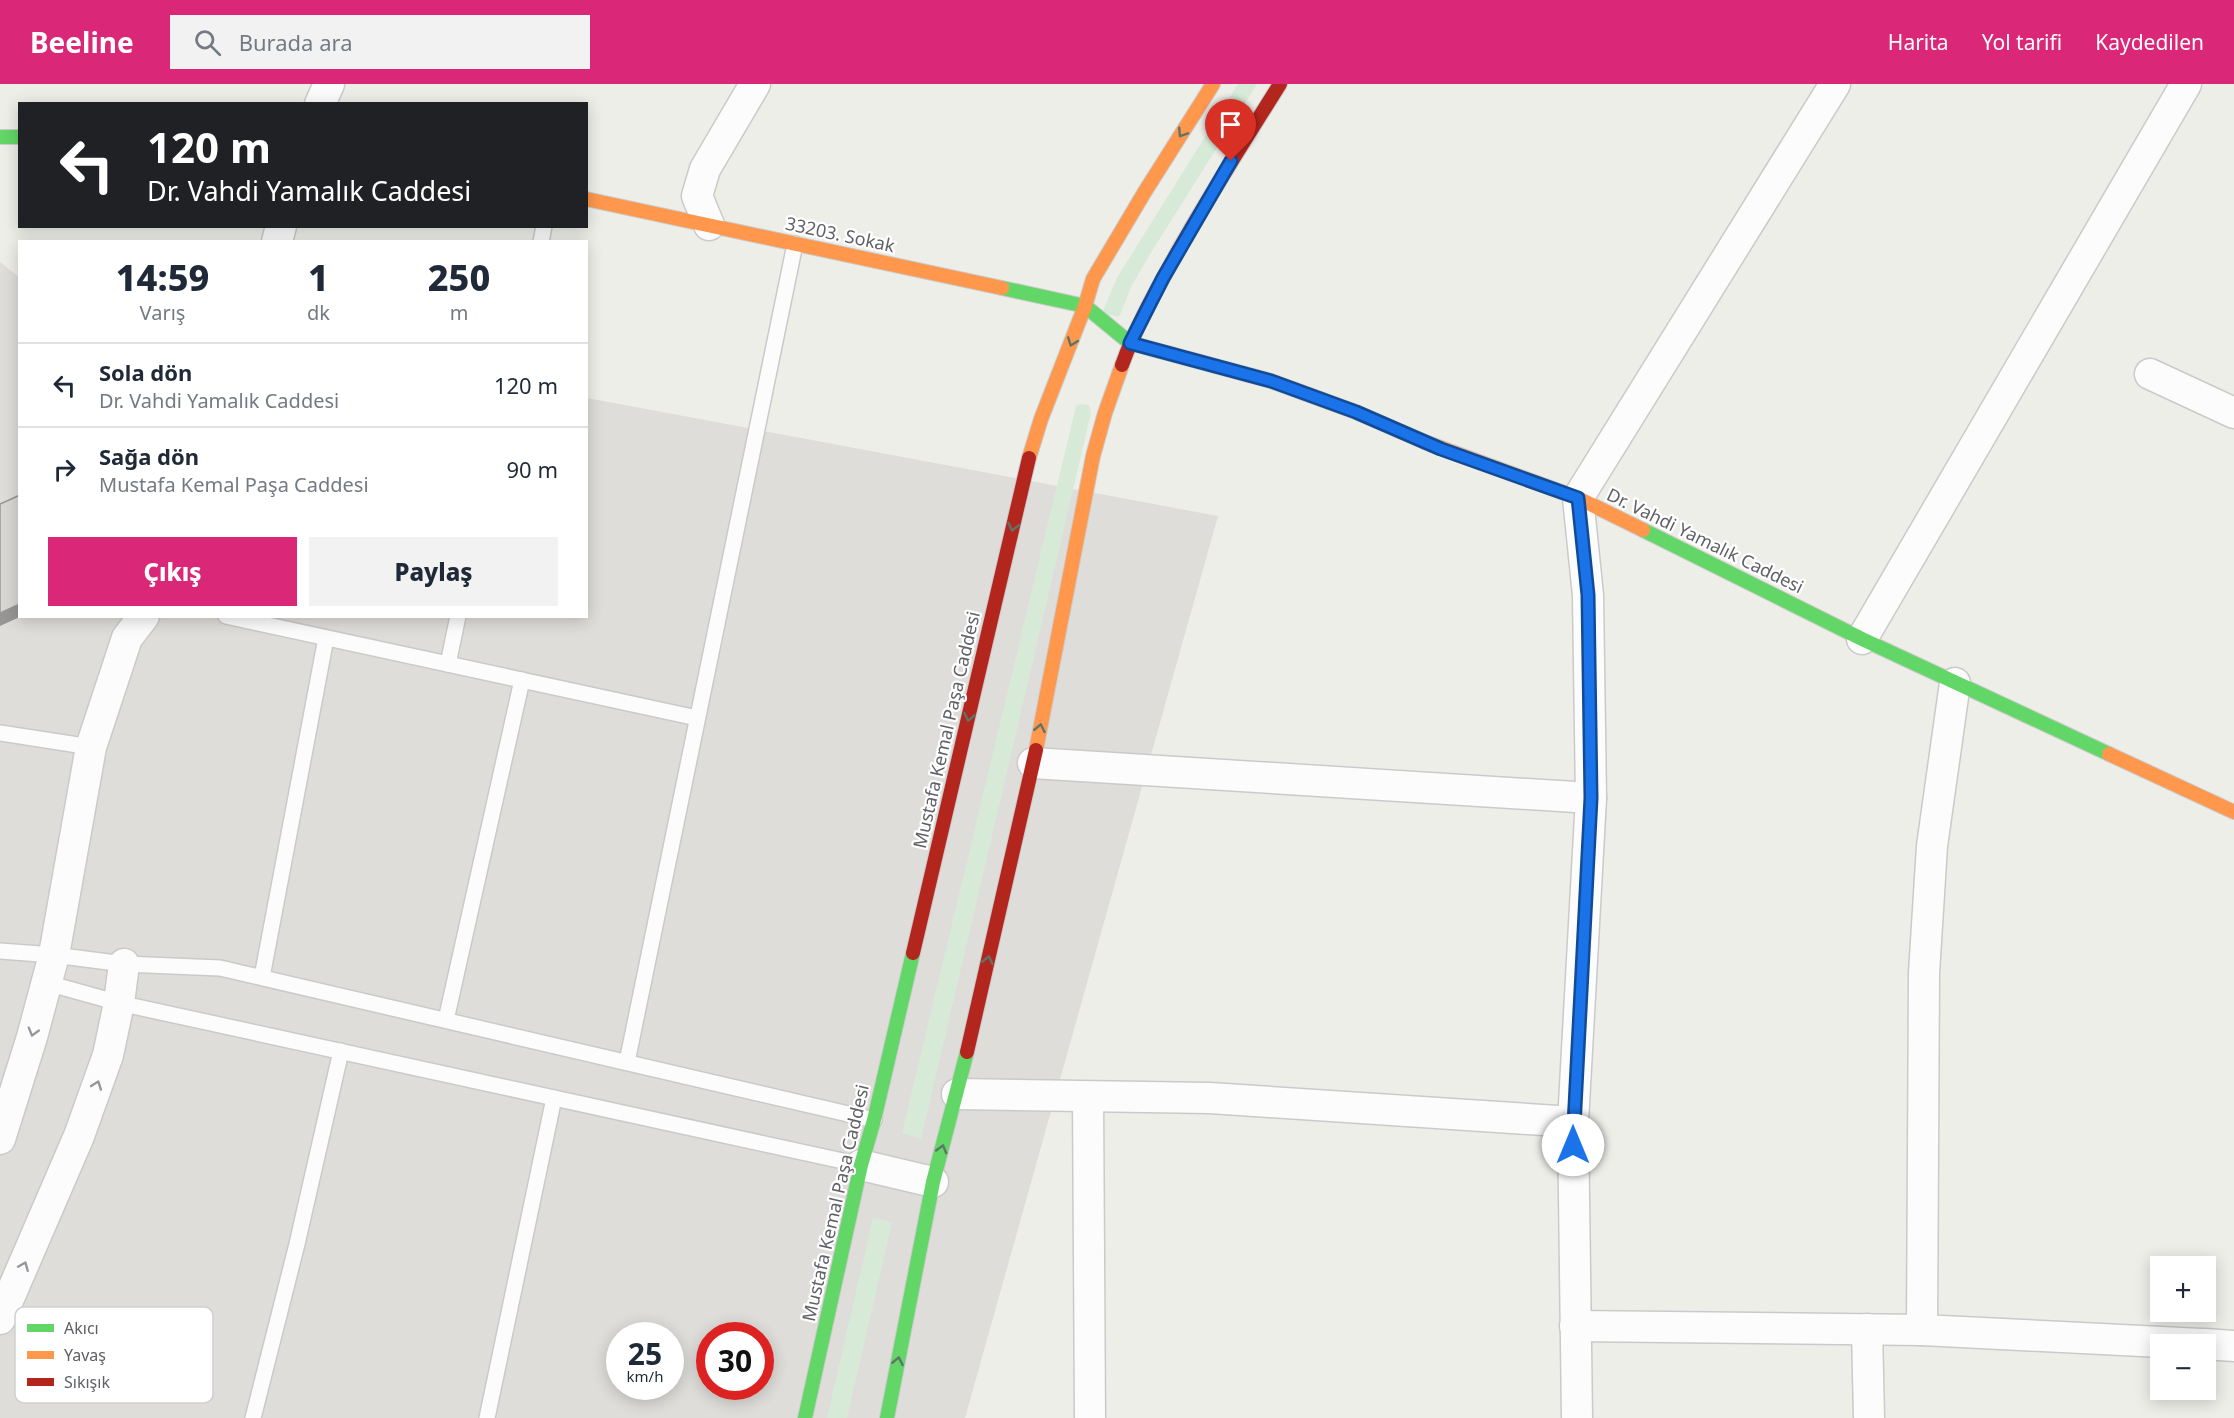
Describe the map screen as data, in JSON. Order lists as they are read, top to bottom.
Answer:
{
  "streets": {
    "main road": ["33203. Sokak", "Dr. Vahdi Yamalık Caddesi", "Mustafa Kemal Paşa Caddesi"]
  },
  "crossings": [
    ["33203. Sokak", "Dr. Vahdi Yamalık Caddesi"],
    ["33203. Sokak", "Mustafa Kemal Paşa Caddesi"],
    ["Dr. Vahdi Yamalık Caddesi", "Mustafa Kemal Paşa Caddesi"]
  ],
  "legend": ["Akıcı", "Yavaş", "Sıkışık"],
  "page": {
    "header": "Beeline",
    "search": "Burada ara",
    "nav": ["Harita", "Yol tarifi", "Kaydedilen"],
    "turn": ["120 m", "Dr. Vahdi Yamalık Caddesi"],
    "eta": [
      "14:59",
      "Varış",
      "1",
      "dk",
      "250",
      "m"
    ],
    "list": [
      {
        "name": "Sola dön",
        "note": "Dr. Vahdi Yamalık Caddesi",
        "value": "120 m"
      },
      {
        "name": "Sağa dön",
        "note": "Mustafa Kemal Paşa Caddesi",
        "value": "90 m"
      }
    ],
    "buttons": ["Çıkış", "Paylaş"],
    "map_buttons": ["+", "−"],
    "speed": "25 km/h",
    "limit": "30"
  }
}
